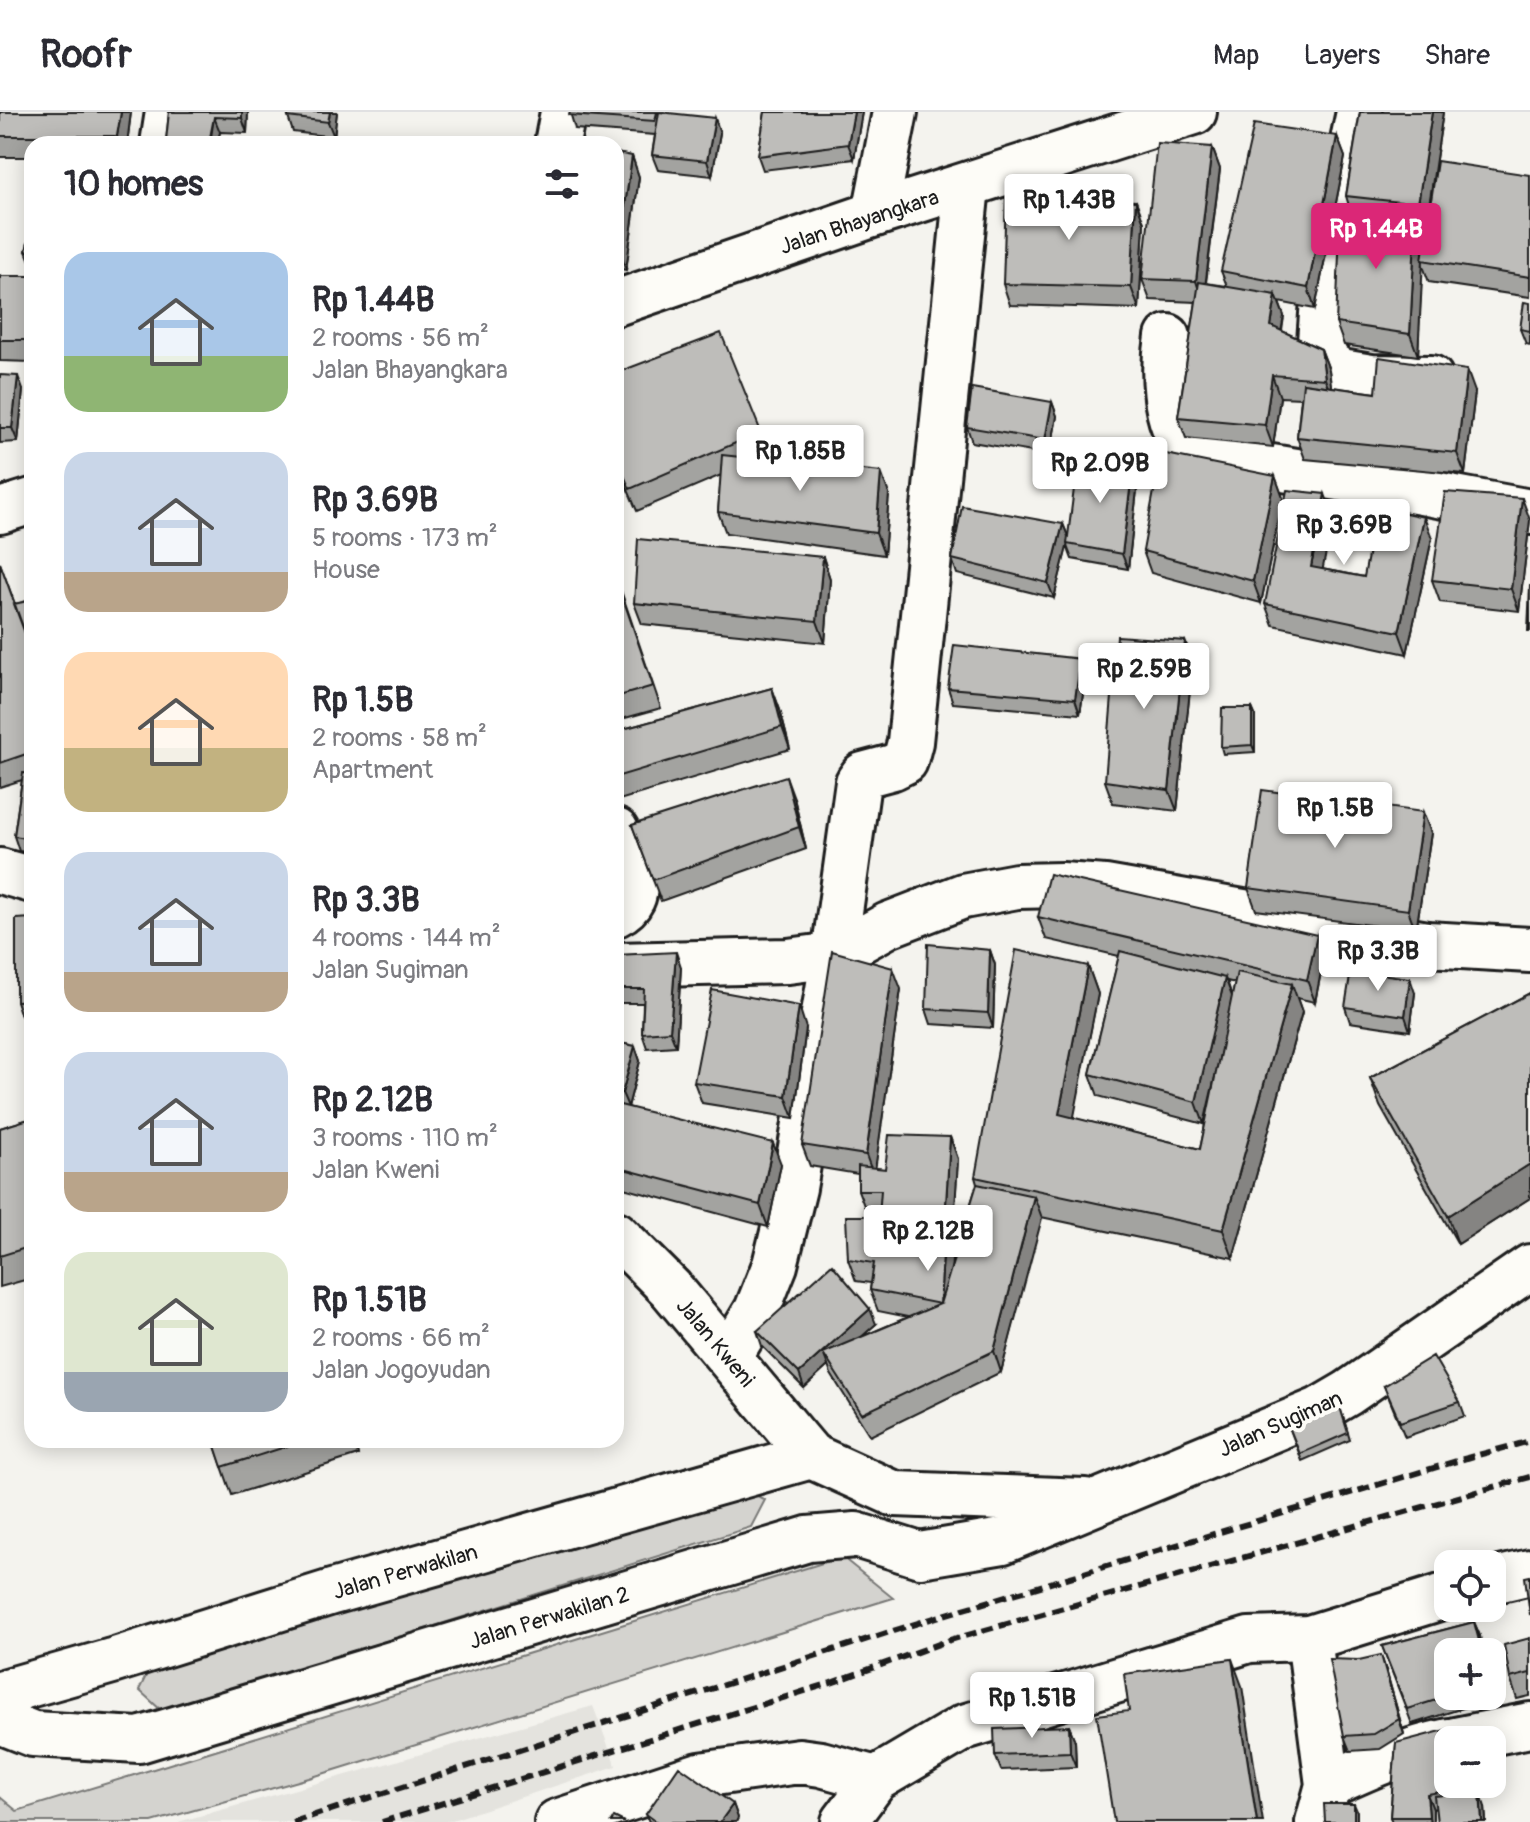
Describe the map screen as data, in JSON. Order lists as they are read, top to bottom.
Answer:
{
  "streets": {
    "street": [
      "Jalan Bhayangkara",
      "Jalan Kweni",
      "Jalan Sugiman",
      "Jalan Perwakilan",
      "Jalan Perwakilan 2"
    ]
  },
  "crossings": [
    ["Jalan Kweni", "Jalan Perwakilan"],
    ["Jalan Sugiman", "Jalan Perwakilan 2"]
  ],
  "page": {
    "header": "Roofr",
    "nav": ["Map", "Layers", "Share"],
    "heading": "10 homes",
    "price": [
      "Rp 1.43B",
      "Rp 1.44B",
      "Rp 1.85B",
      "Rp 2.09B",
      "Rp 3.69B",
      "Rp 2.59B",
      "Rp 1.5B",
      "Rp 3.3B",
      "Rp 2.12B",
      "Rp 1.51B"
    ],
    "list": [
      {
        "name": "Rp 1.44B",
        "note": "2 rooms · 56 m² · Jalan Bhayangkara"
      },
      {
        "name": "Rp 3.69B",
        "note": "5 rooms · 173 m² · House"
      },
      {
        "name": "Rp 1.5B",
        "note": "2 rooms · 58 m² · Apartment"
      },
      {
        "name": "Rp 3.3B",
        "note": "4 rooms · 144 m² · Jalan Sugiman"
      },
      {
        "name": "Rp 2.12B",
        "note": "3 rooms · 110 m² · Jalan Kweni"
      },
      {
        "name": "Rp 1.51B",
        "note": "2 rooms · 66 m² · Jalan Jogoyudan"
      }
    ],
    "map_buttons": ["+", "−"]
  }
}
